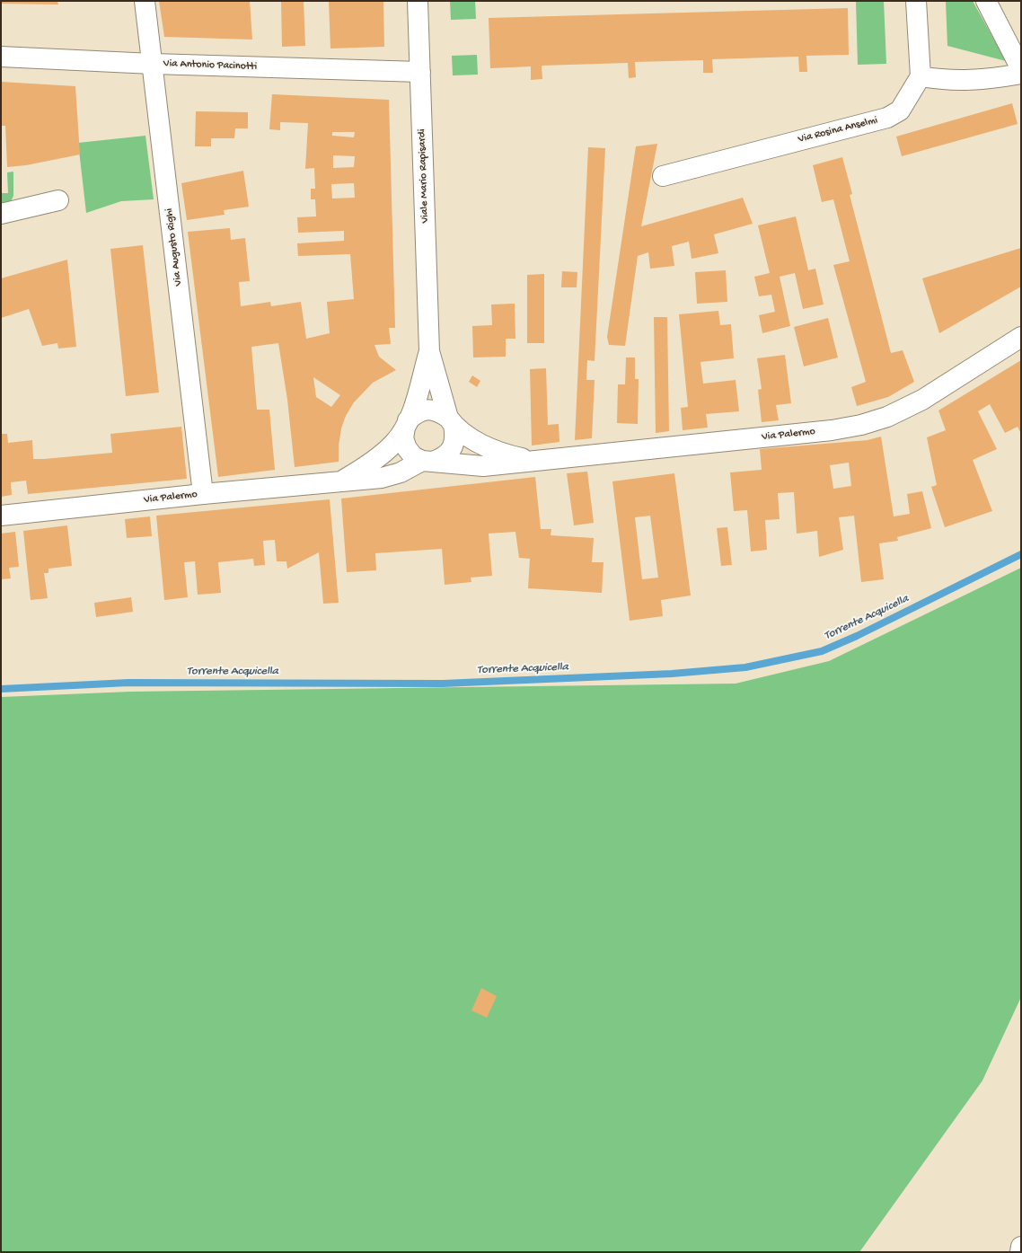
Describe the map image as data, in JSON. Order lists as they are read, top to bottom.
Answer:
{
  "streets": {
    "main road": [
      "Via Antonio Pacinotti",
      "Via Rosina Anselmi",
      "Viale Mario Rapisardi",
      "Via Augusto Righi",
      "Via Palermo"
    ]
  },
  "crossings": [
    ["Via Antonio Pacinotti", "Viale Mario Rapisardi"],
    ["Via Antonio Pacinotti", "Via Augusto Righi"],
    ["Via Augusto Righi", "Via Palermo"]
  ],
  "water": ["Torrente Acquicella"]
}
